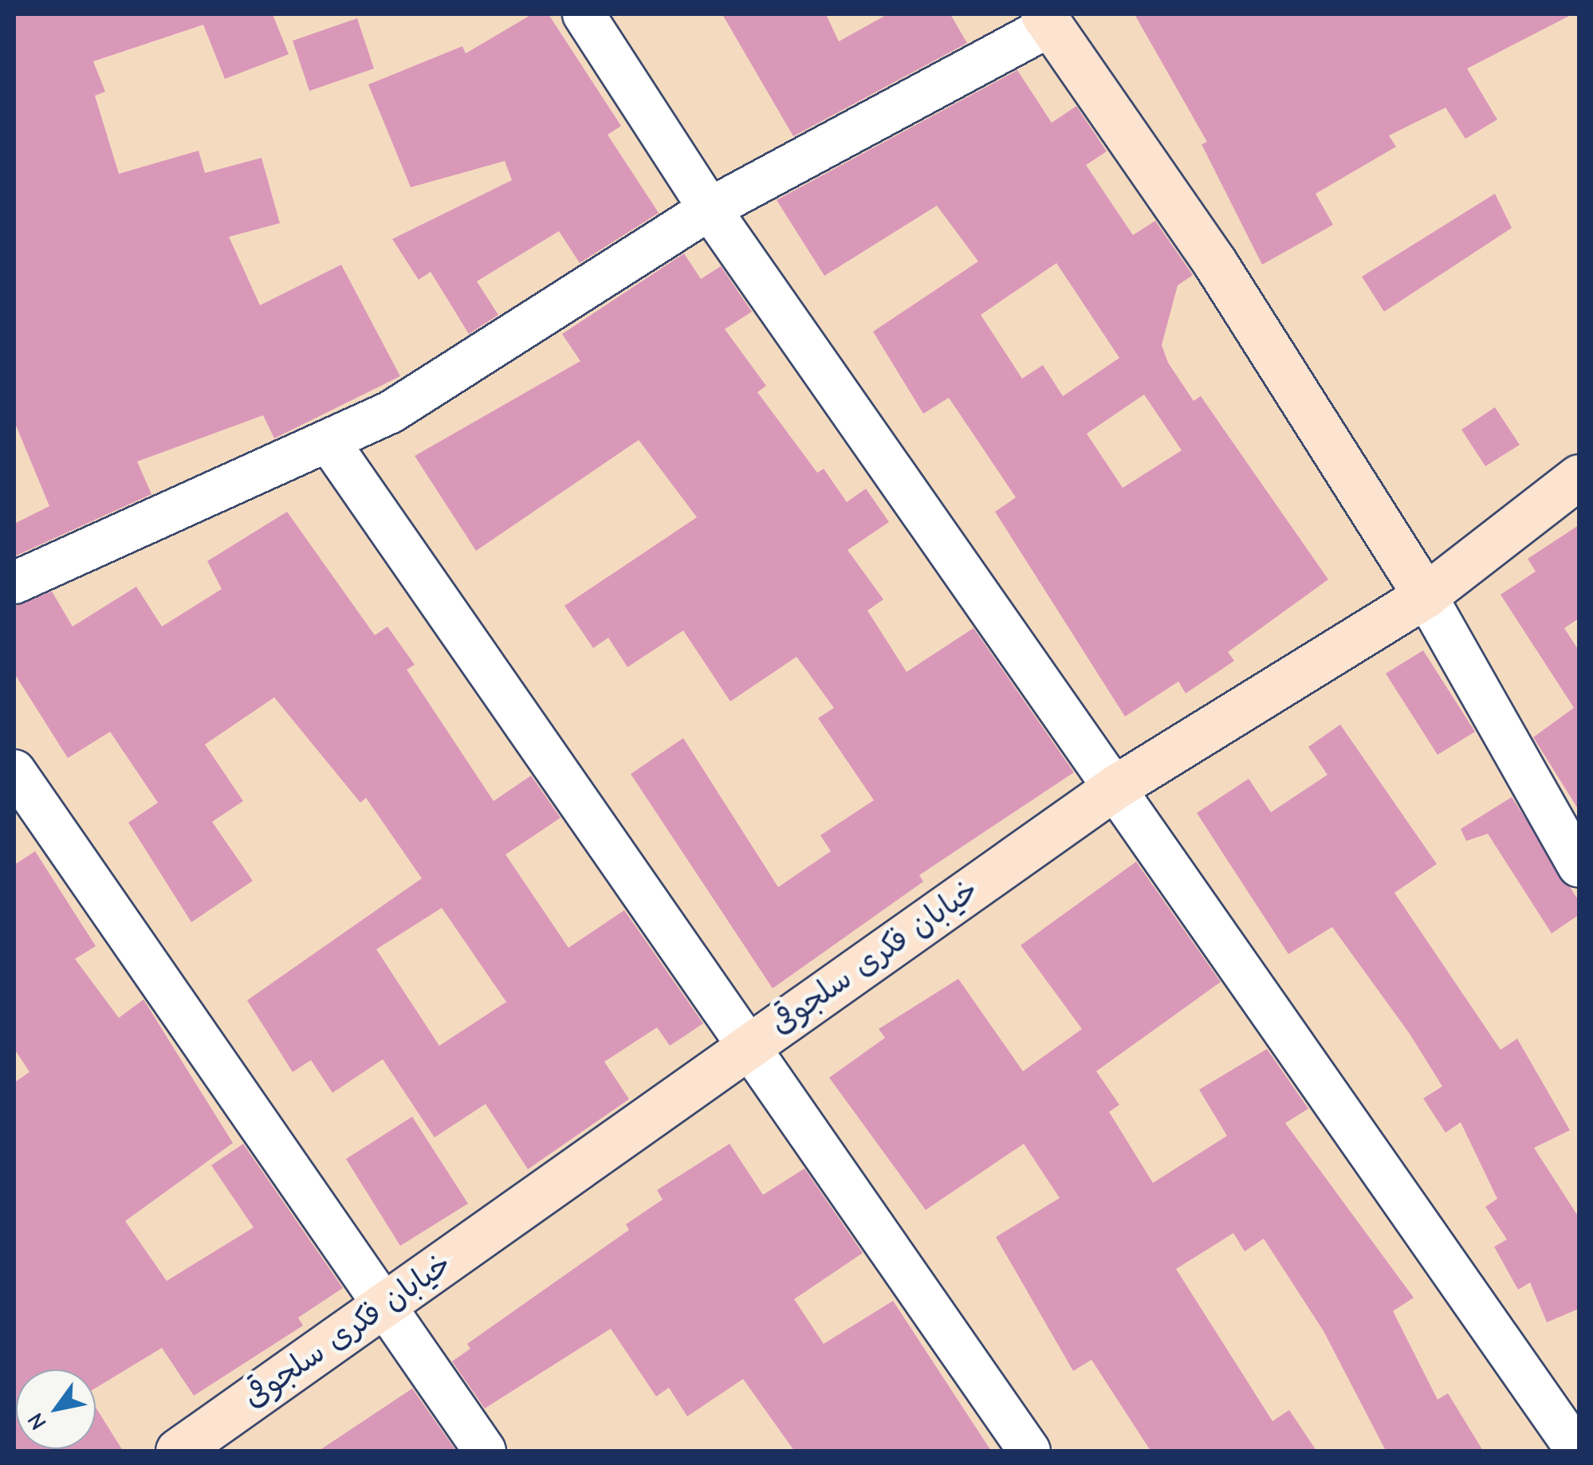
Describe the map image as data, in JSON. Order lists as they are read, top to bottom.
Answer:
{
  "streets": {
    "street": ["خیابان فکری سلجوقی"]
  },
  "north": "bottom left"
}
